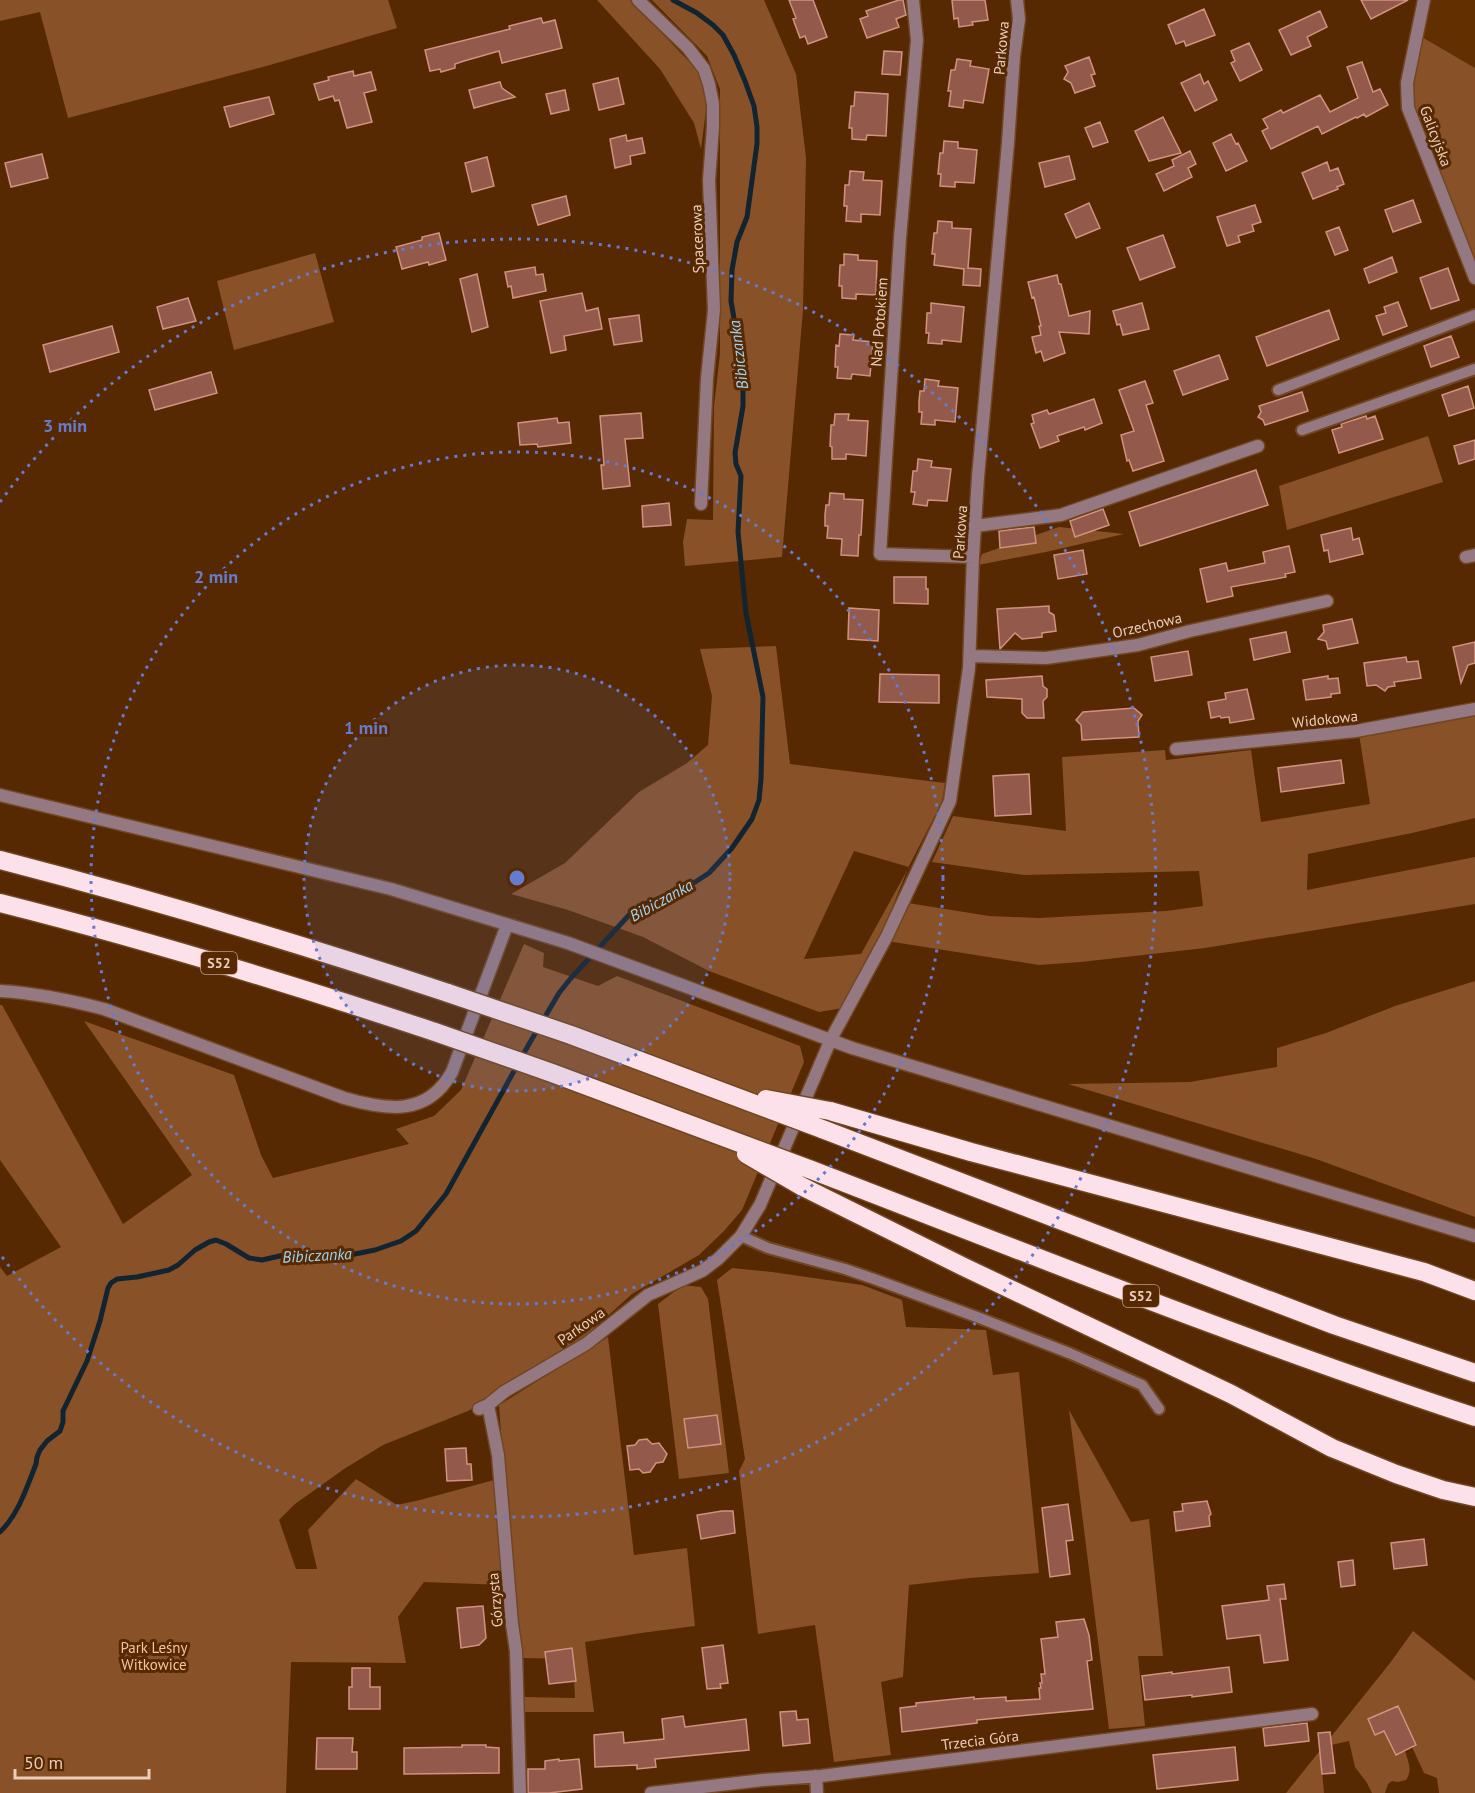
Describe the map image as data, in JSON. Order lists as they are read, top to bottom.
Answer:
{
  "streets": {
    "highway": ["S52"],
    "street": [
      "Parkowa",
      "Galicyjska",
      "Spacerowa",
      "Nad Potokiem",
      "Orzechowa",
      "Widokowa",
      "Górzysta",
      "Trzecia Góra"
    ]
  },
  "crossings": [
    ["Parkowa", "Nad Potokiem"],
    ["Parkowa", "Orzechowa"],
    ["Parkowa", "Górzysta"]
  ],
  "water": ["Bibiczanka"],
  "parks": ["Park Leśny Witkowice"],
  "scale_bar": "50 m",
  "rings": ["3 min", "2 min", "1 min"]
}
